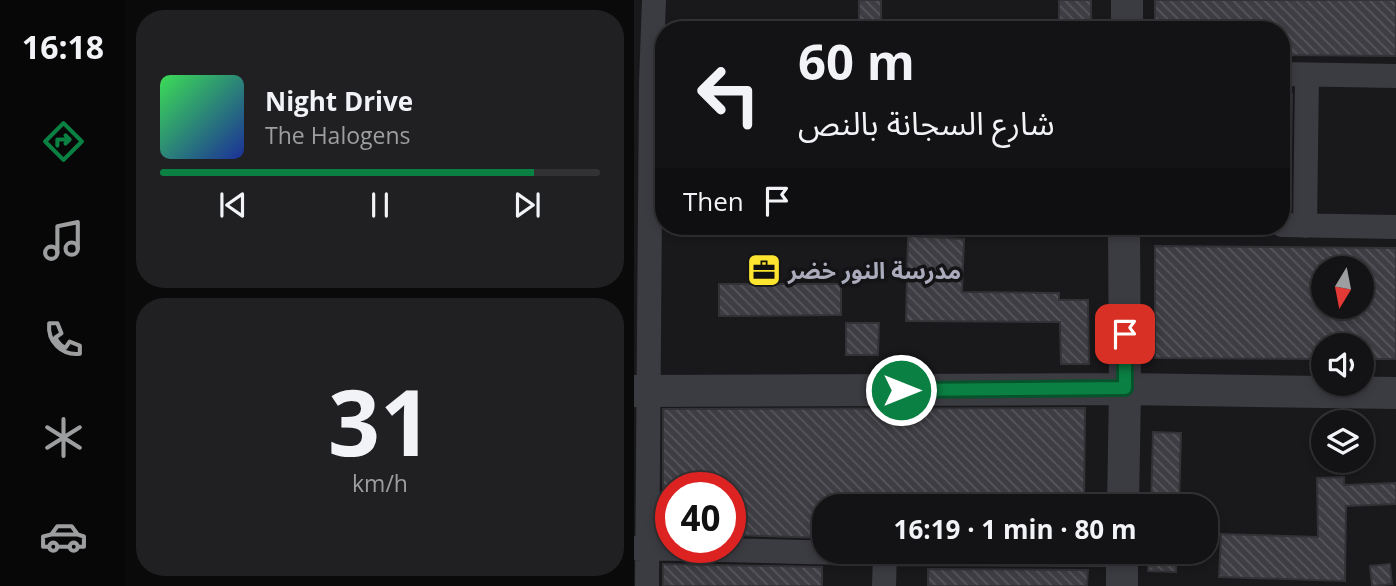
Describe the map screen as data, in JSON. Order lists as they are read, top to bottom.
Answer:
{
  "places": {
    "office": ["مدرسة النور خضر"]
  },
  "north": "bottom",
  "page": {
    "tabs": "16:18",
    "turn": ["60 m", "شارع السجانة بالنص"],
    "song": ["Night Drive", "The Halogens"],
    "then": "Then",
    "tile": ["31", "km/h"],
    "limit": "40",
    "trip": "16:19 · 1 min · 80 m"
  }
}
